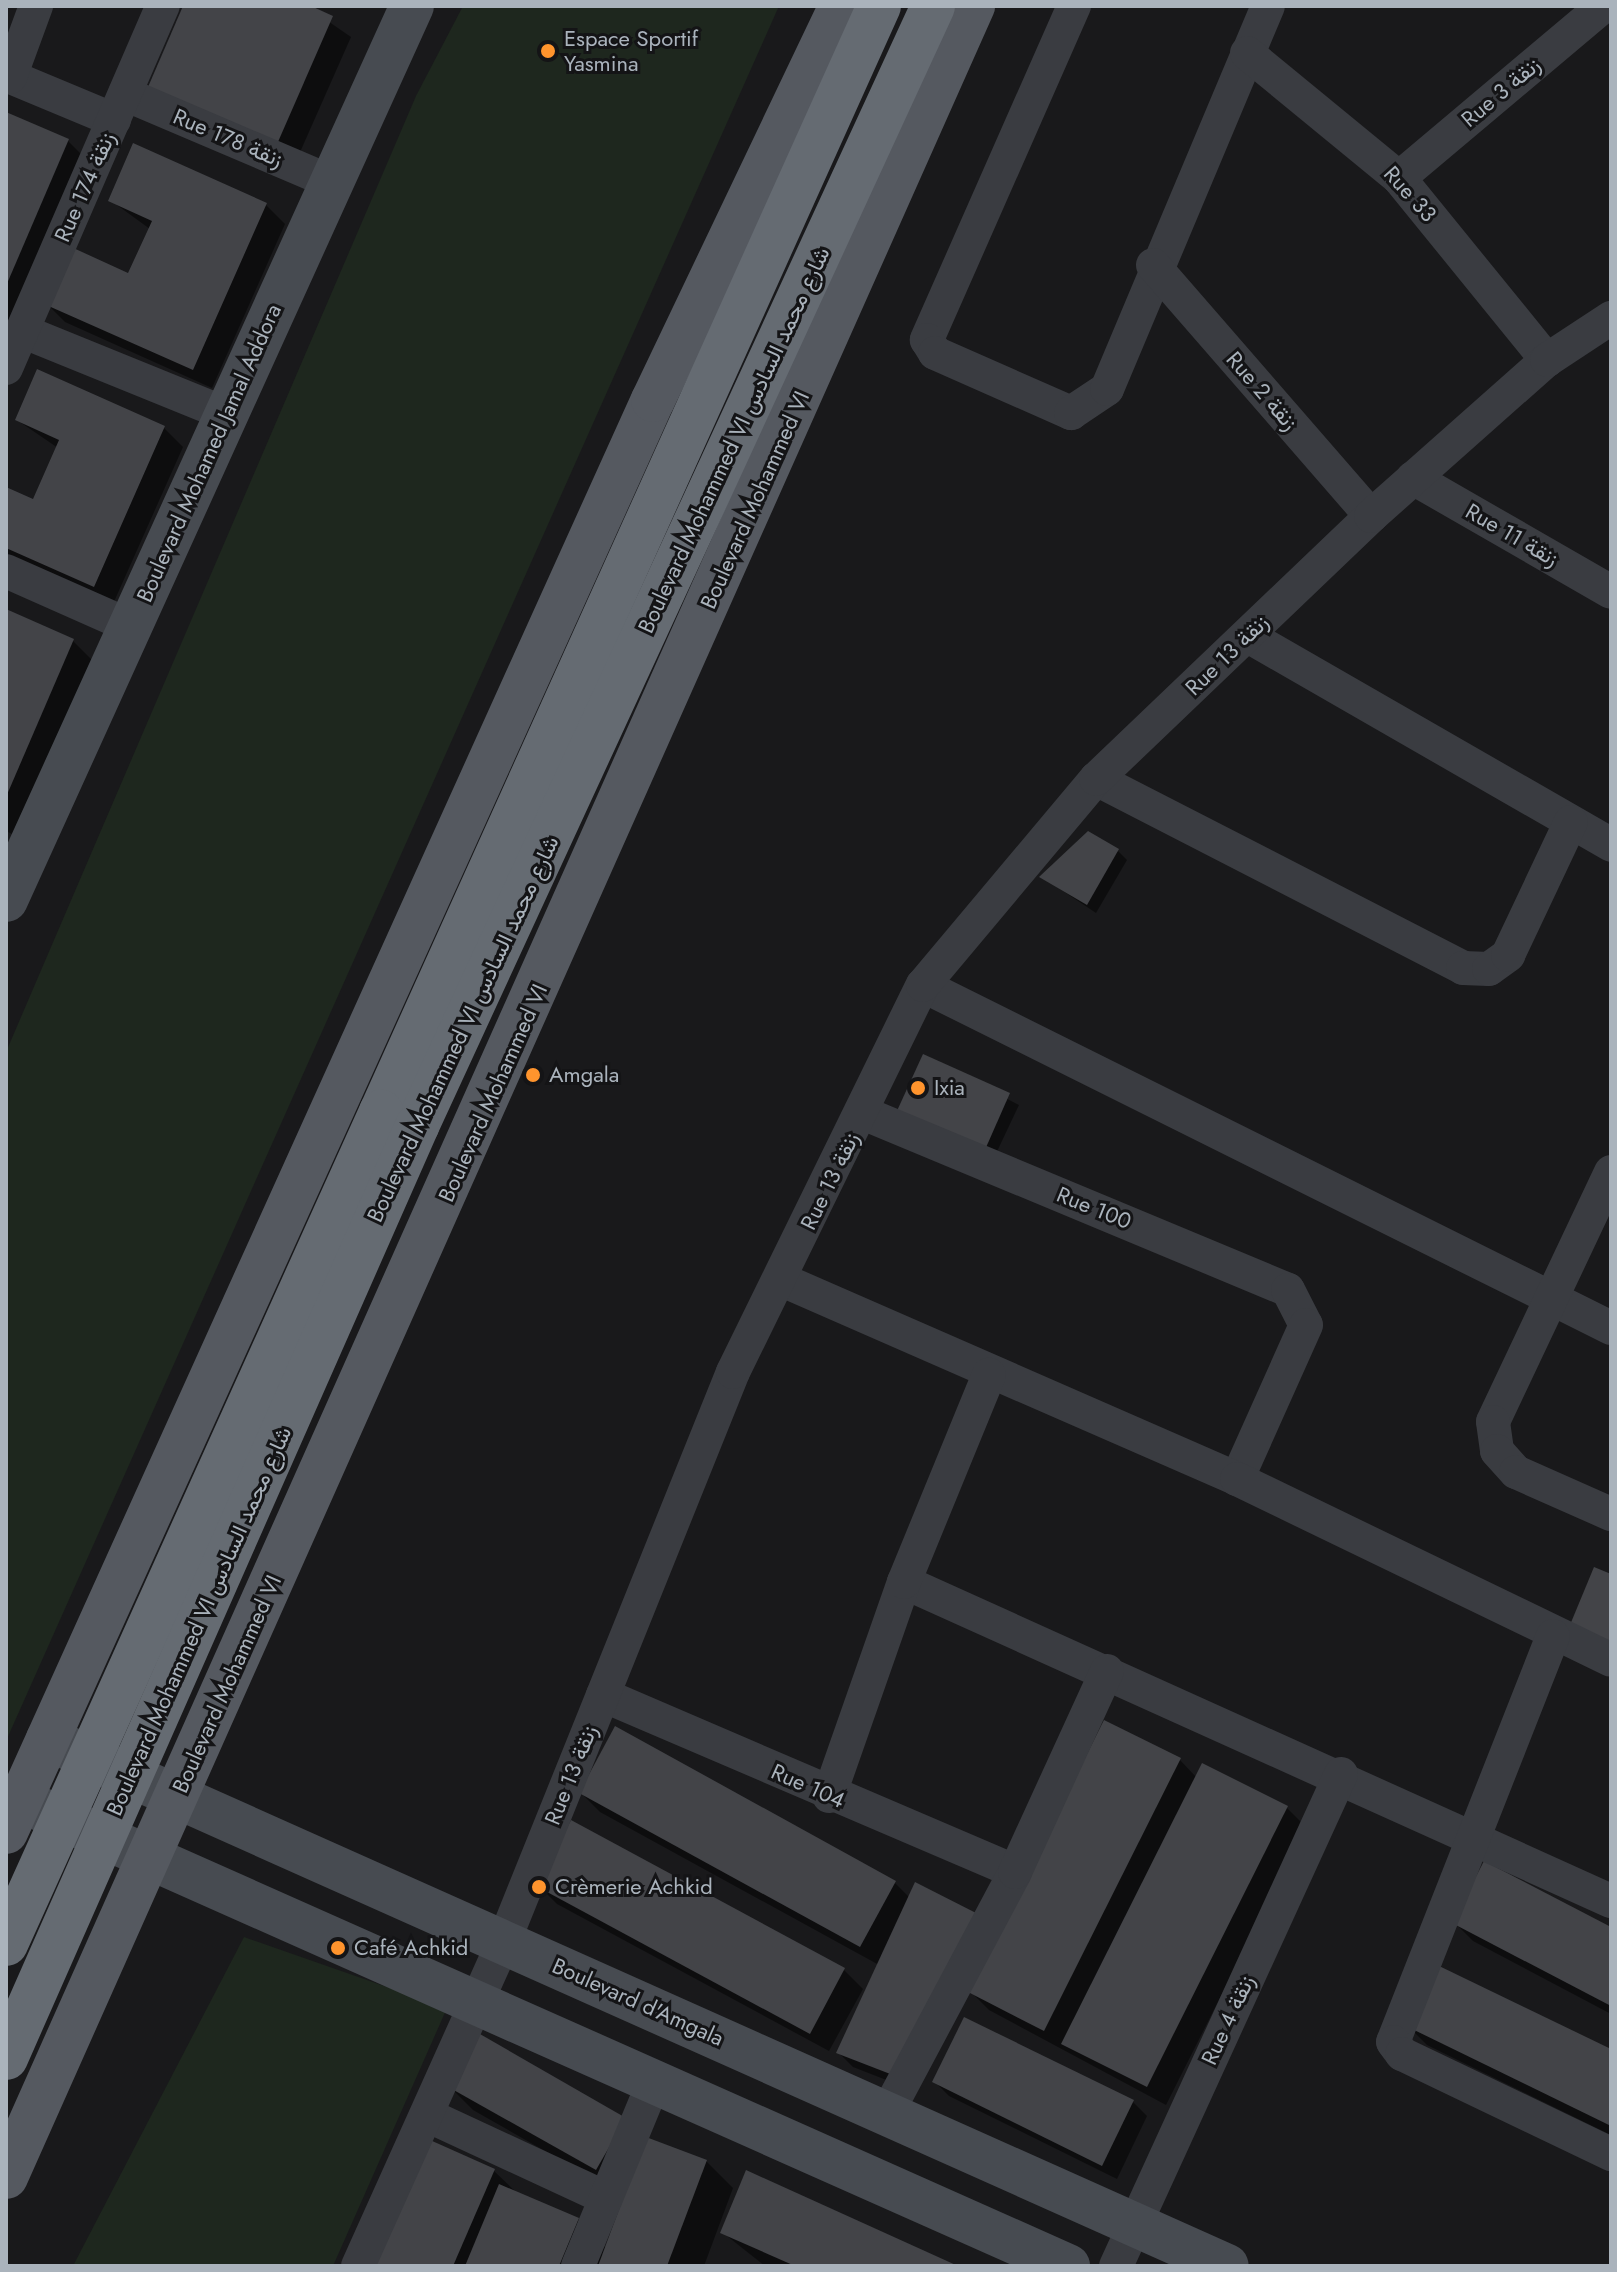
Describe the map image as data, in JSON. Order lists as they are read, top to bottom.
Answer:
{
  "streets": {
    "highway": ["Boulevard Mohammed VI شارع محمد السادس"],
    "main road": ["Boulevard Mohammed VI"],
    "street": [
      "Rue 3 زنقة",
      "Rue 178 زنقة",
      "Rue 174 زنقة",
      "Rue 33",
      "Rue 2 زنقة",
      "Boulevard Mohamed Jamal Addora",
      "Rue 11 زنقة",
      "Rue 13 زنقة",
      "Rue 100",
      "Rue 104",
      "Boulevard d'Amgala",
      "Rue 4 زنقة"
    ]
  },
  "crossings": [
    ["Rue 3 زنقة", "Rue 33"],
    ["Rue 178 زنقة", "Rue 174 زنقة"],
    ["Rue 178 زنقة", "Boulevard Mohamed Jamal Addora"],
    ["Rue 33", "Rue 13 زنقة"],
    ["Rue 2 زنقة", "Rue 13 زنقة"],
    ["Boulevard Mohammed VI", "Boulevard d'Amgala"],
    ["Rue 11 زنقة", "Rue 13 زنقة"],
    ["Rue 13 زنقة", "Rue 100"],
    ["Rue 13 زنقة", "Rue 104"],
    ["Rue 13 زنقة", "Boulevard d'Amgala"],
    ["Boulevard d'Amgala", "Rue 4 زنقة"]
  ],
  "places": [
    "Espace Sportif Yasmina",
    "Amgala",
    "Ixia",
    "Crèmerie Achkid",
    "Café Achkid"
  ]
}
